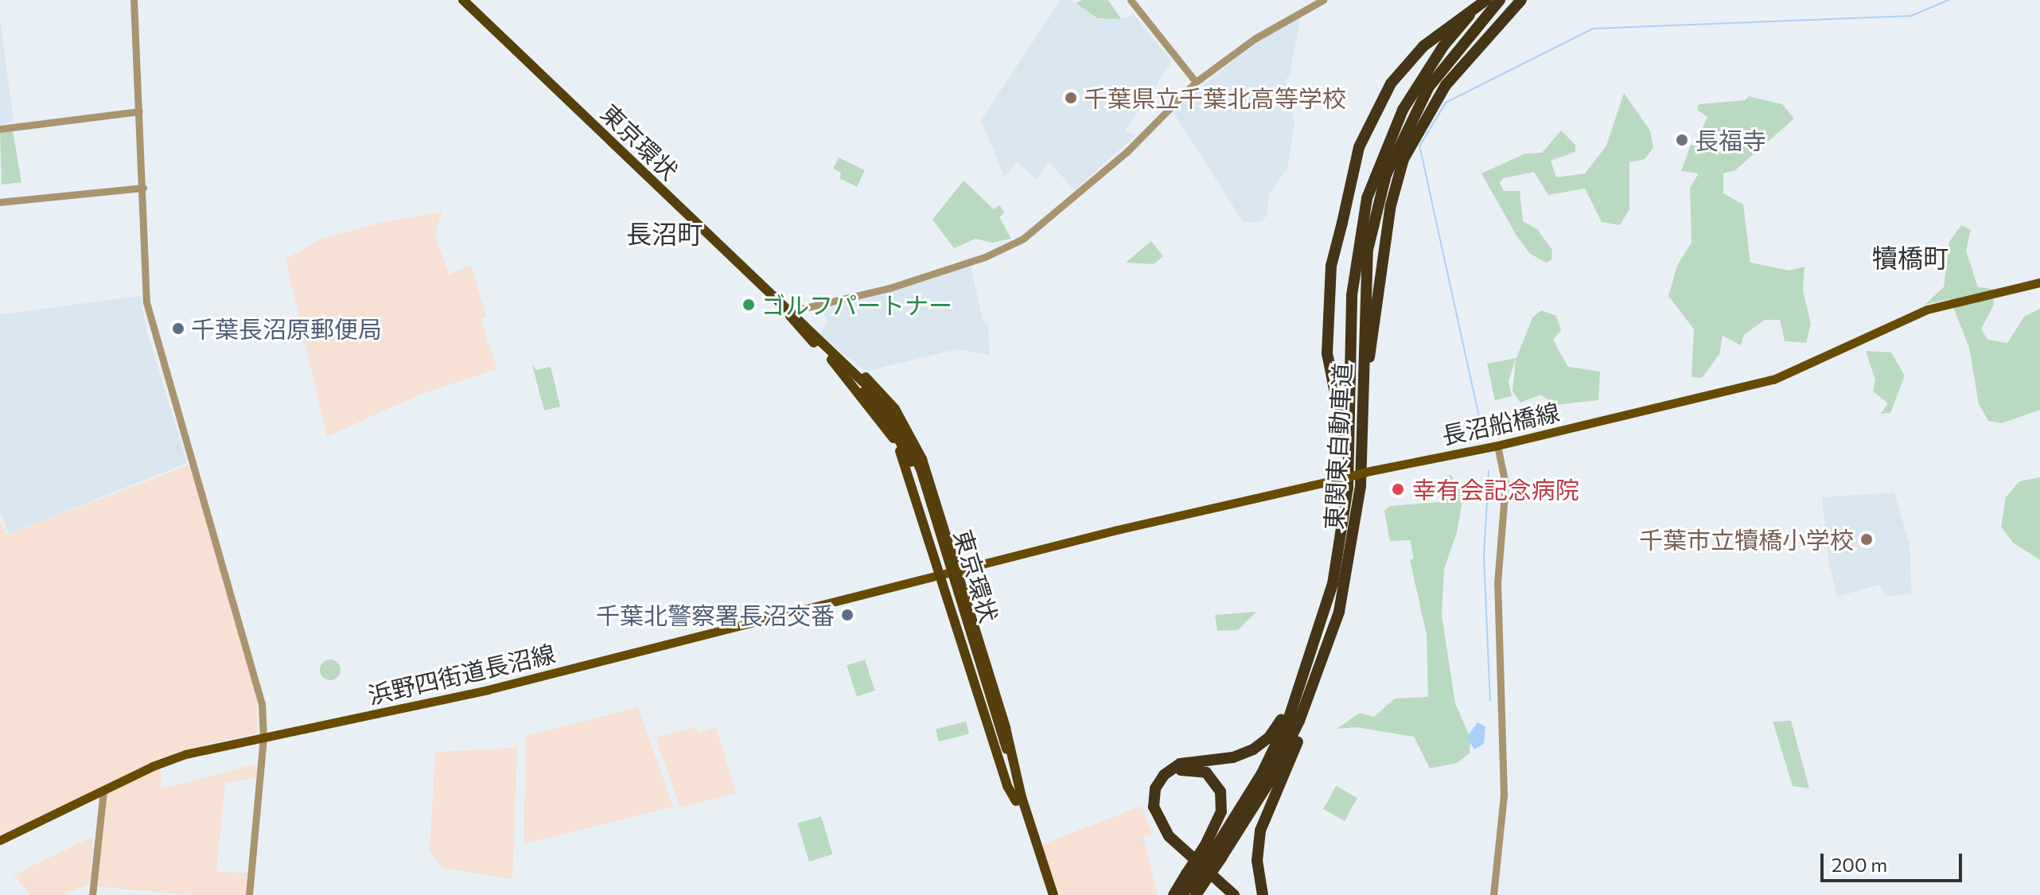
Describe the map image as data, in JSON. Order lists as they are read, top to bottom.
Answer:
{
  "streets": {
    "highway": ["東京環状", "東関東自動車道"],
    "main road": ["長沼船橋線", "浜野四街道長沼線"]
  },
  "crossings": [
    ["長沼船橋線", "東関東自動車道"],
    ["長沼船橋線", "浜野四街道長沼線"]
  ],
  "districts": ["長沼町", "犢橋町"],
  "places": [
    "千葉県立千葉北高等学校",
    "長福寺",
    "ゴルフパートナー",
    "千葉長沼原郵便局",
    "幸有会記念病院",
    "千葉市立犢橋小学校",
    "千葉北警察署長沼交番"
  ],
  "scale_bar": "200 m"
}
